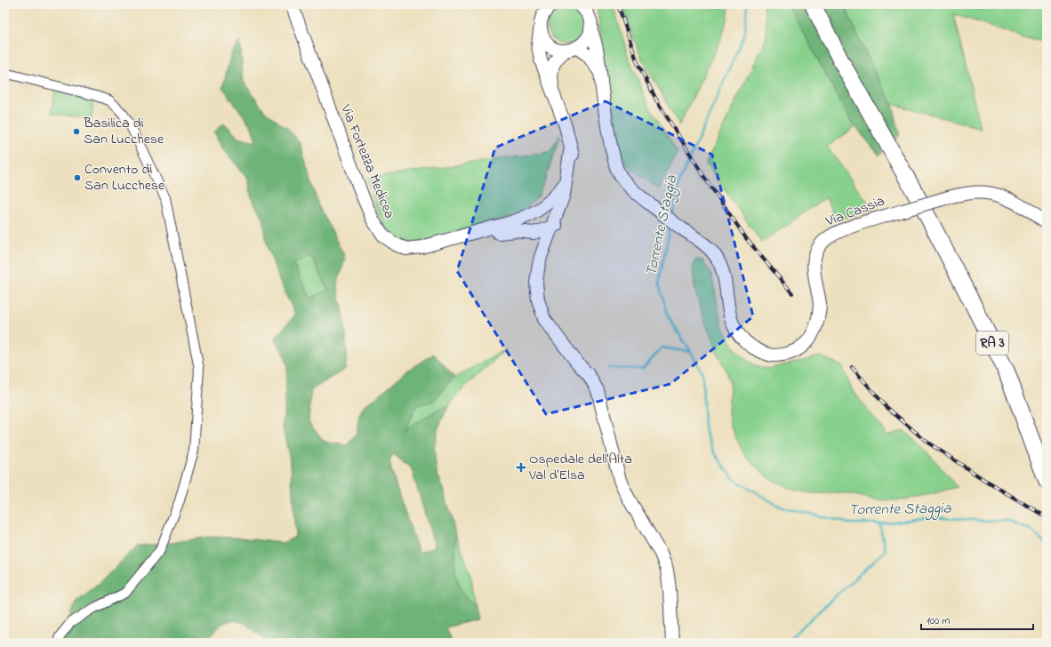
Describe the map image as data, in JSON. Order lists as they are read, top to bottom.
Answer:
{
  "streets": {
    "highway": ["RA 3"],
    "main road": ["Via Fortezza Medicea", "Via Cassia"]
  },
  "water": ["Torrente Staggia"],
  "places": {
    "other": ["Basilica di San Lucchese", "Convento di San Lucchese"],
    "health": ["Ospedale dell'Alta Val d'Elsa"]
  },
  "scale_bar": "100 m"
}
